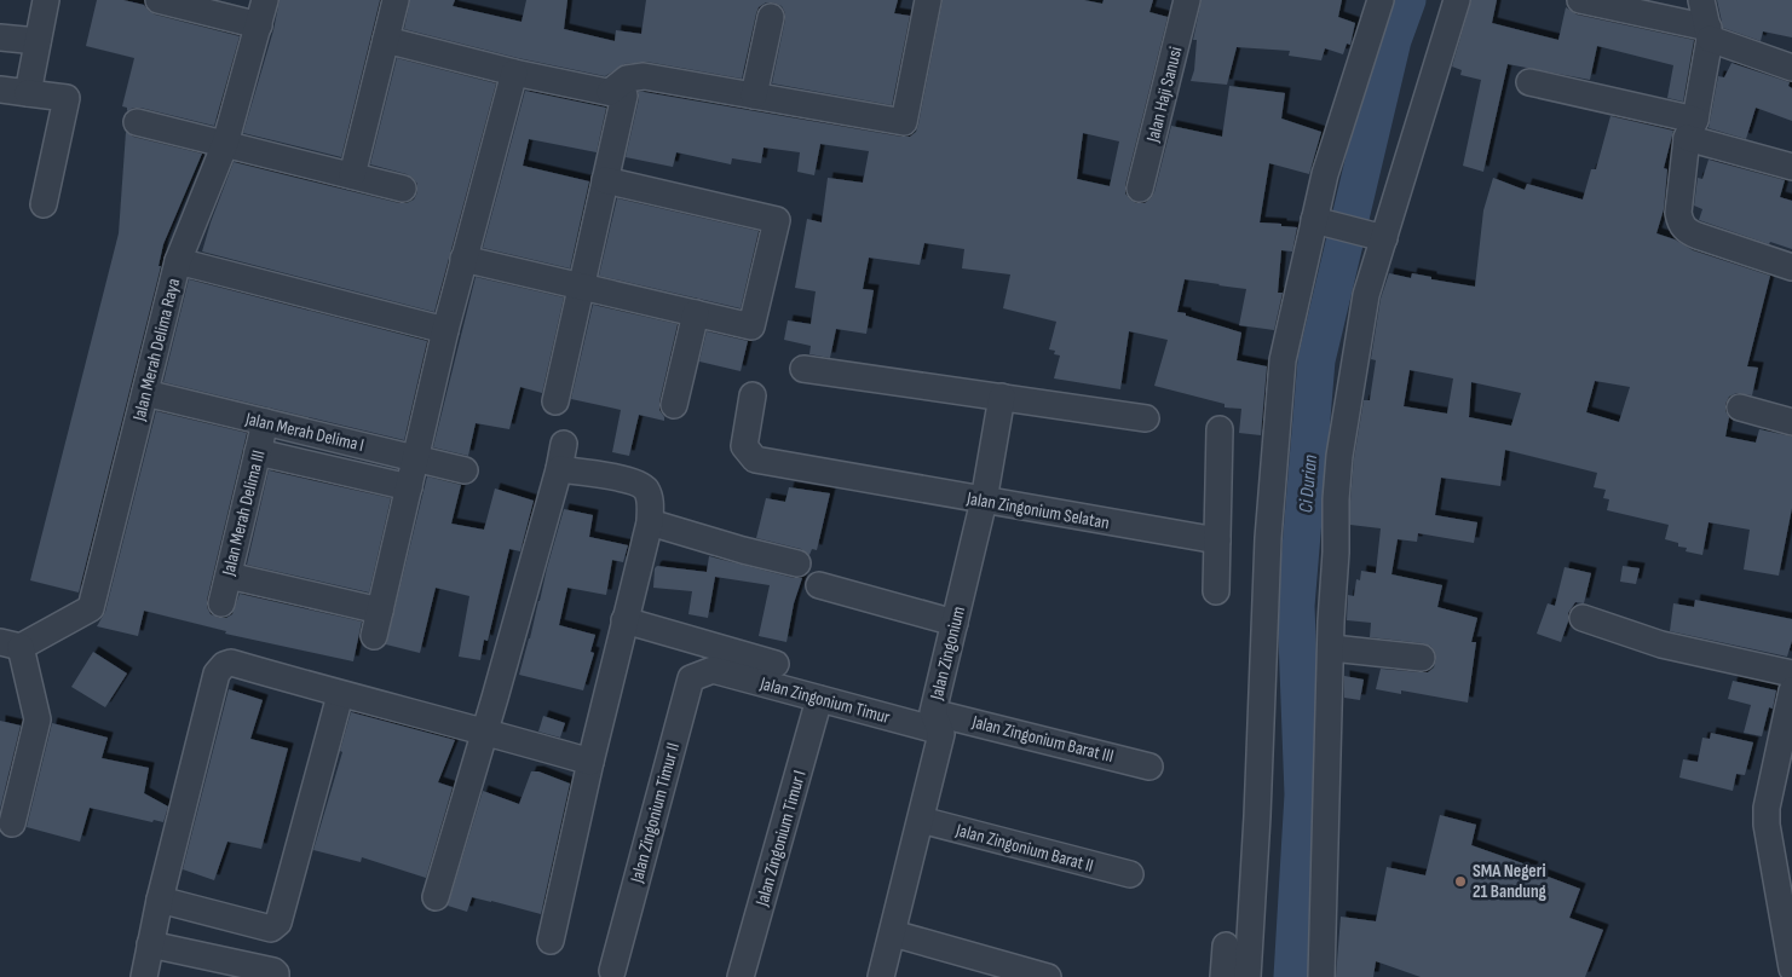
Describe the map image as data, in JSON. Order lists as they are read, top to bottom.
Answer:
{
  "streets": {
    "street": [
      "Jalan Haji Sanusi",
      "Jalan Merah Delima Raya",
      "Jalan Merah Delima I",
      "Jalan Zingonium Selatan",
      "Jalan Merah Delima III",
      "Jalan Zingonium",
      "Jalan Zingonium Timur",
      "Jalan Zingonium Barat III",
      "Jalan Zingonium Timur II",
      "Jalan Zingonium Timur I",
      "Jalan Zingonium Barat II"
    ]
  },
  "crossings": [
    ["Jalan Merah Delima Raya", "Jalan Merah Delima I"],
    ["Jalan Merah Delima I", "Jalan Merah Delima III"],
    ["Jalan Zingonium Selatan", "Jalan Zingonium"],
    ["Jalan Zingonium", "Jalan Zingonium Timur"],
    ["Jalan Zingonium", "Jalan Zingonium Barat III"],
    ["Jalan Zingonium", "Jalan Zingonium Barat II"],
    ["Jalan Zingonium Timur", "Jalan Zingonium Barat III"],
    ["Jalan Zingonium Timur", "Jalan Zingonium Timur II"],
    ["Jalan Zingonium Timur", "Jalan Zingonium Timur I"]
  ],
  "water": ["Ci Durian"],
  "places": ["SMA Negeri 21 Bandung"]
}
